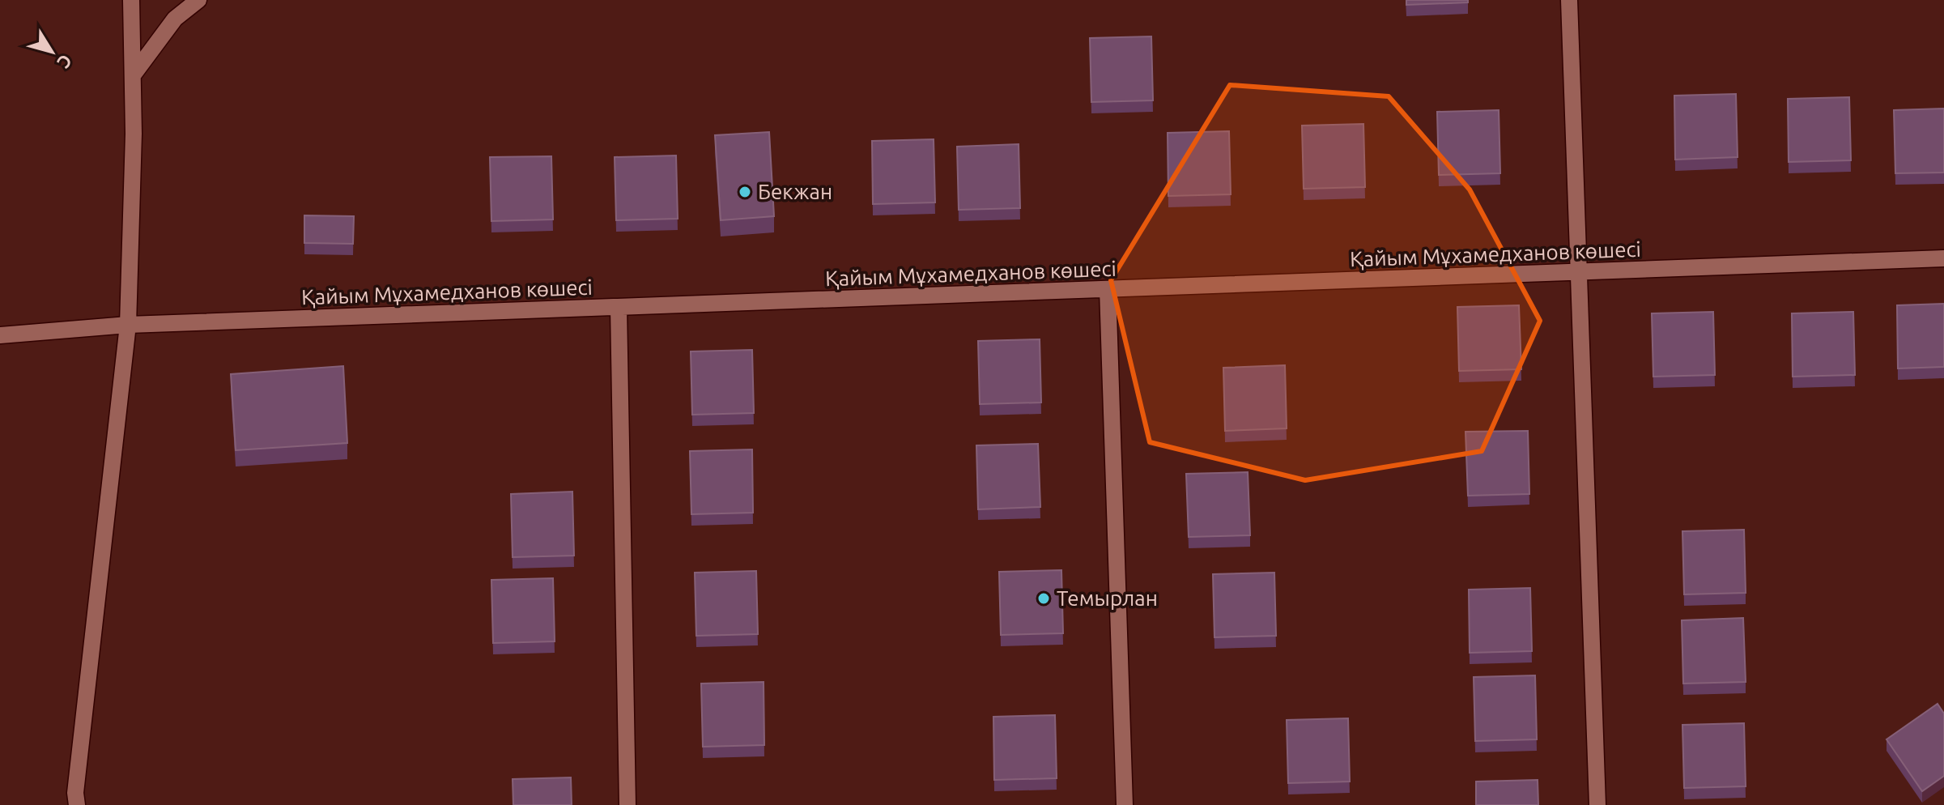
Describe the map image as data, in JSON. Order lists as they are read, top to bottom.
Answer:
{
  "streets": {
    "street": ["Қайым Мұхамедханов көшесі"]
  },
  "places": ["Бекжан", "Темырлан"],
  "north": "bottom right"
}
